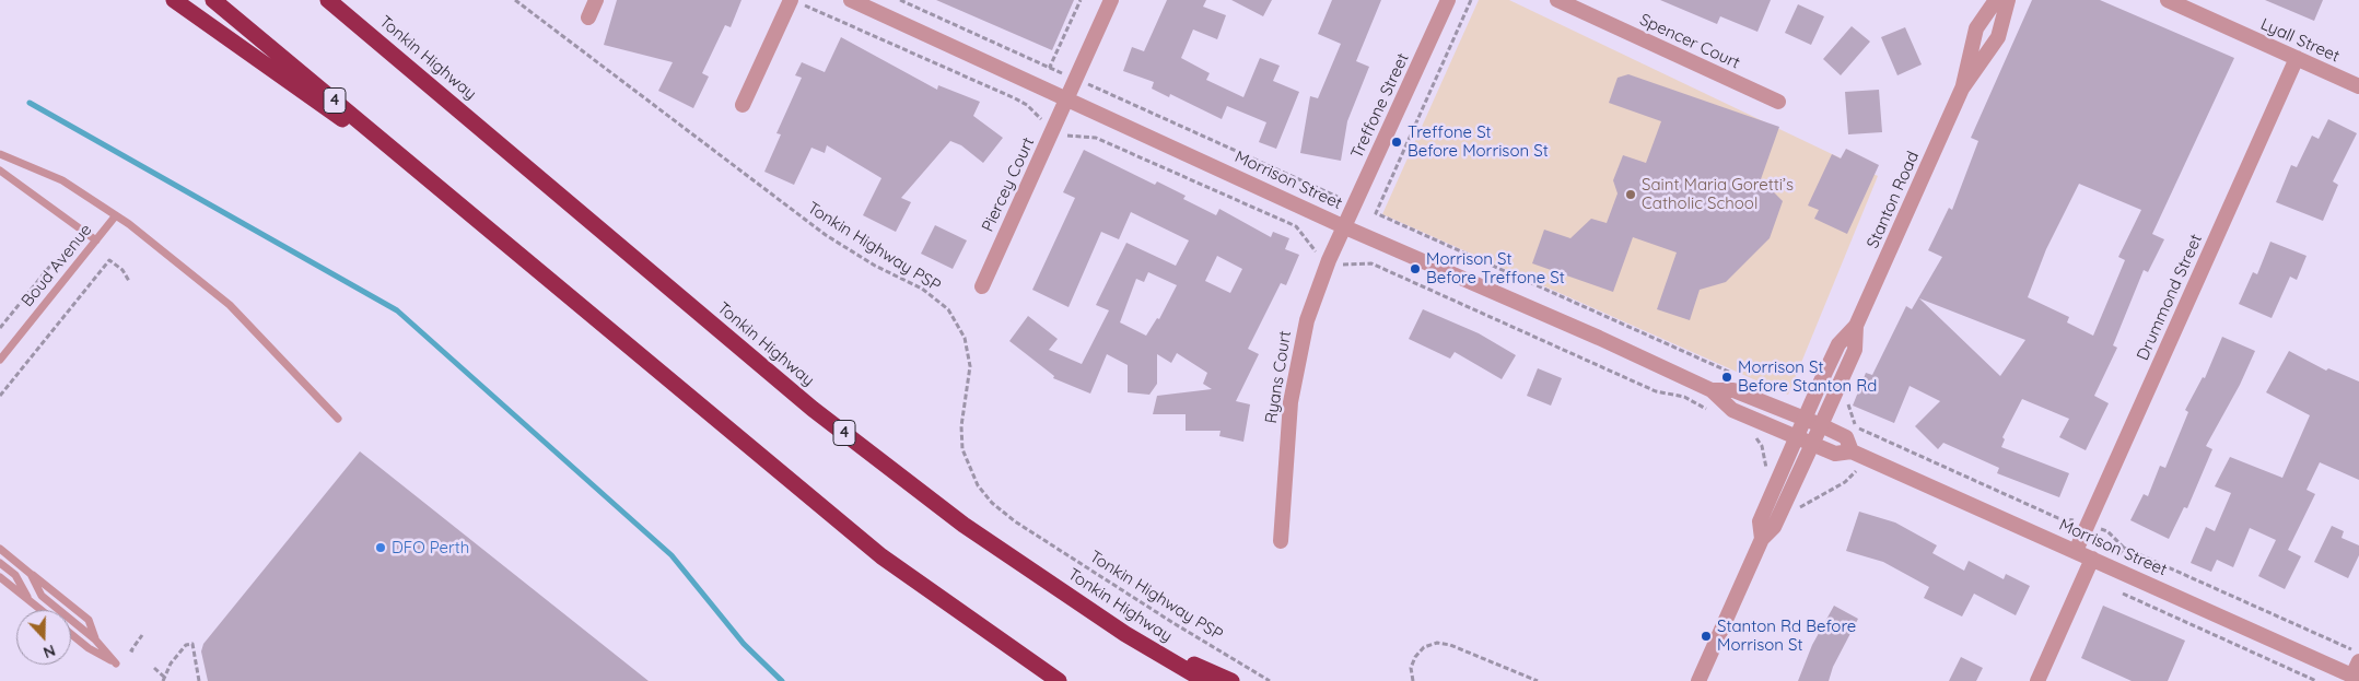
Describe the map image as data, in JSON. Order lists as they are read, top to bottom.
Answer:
{
  "streets": {
    "highway": ["Tonkin Highway", "4"],
    "street": [
      "Lyall Street",
      "Spencer Court",
      "Treffone Street",
      "Morrison Street",
      "Piercey Court",
      "Stanton Road",
      "Drummond Street",
      "Ryans Court"
    ],
    "lane": ["Boud Avenue"],
    "path": ["Tonkin Highway PSP"]
  },
  "crossings": [
    ["Lyall Street", "Drummond Street"],
    ["Tonkin Highway", "4"],
    ["Treffone Street", "Morrison Street"],
    ["Treffone Street", "Ryans Court"],
    ["Morrison Street", "Piercey Court"],
    ["Morrison Street", "Stanton Road"],
    ["Morrison Street", "Drummond Street"],
    ["Morrison Street", "Ryans Court"]
  ],
  "places": [
    "Treffone St Before Morrison St",
    "Saint Maria Goretti’s Catholic School",
    "Morrison St Before Treffone St",
    "Morrison St Before Stanton Rd",
    "DFO Perth",
    "Stanton Rd Before Morrison St"
  ],
  "north": "bottom"
}
